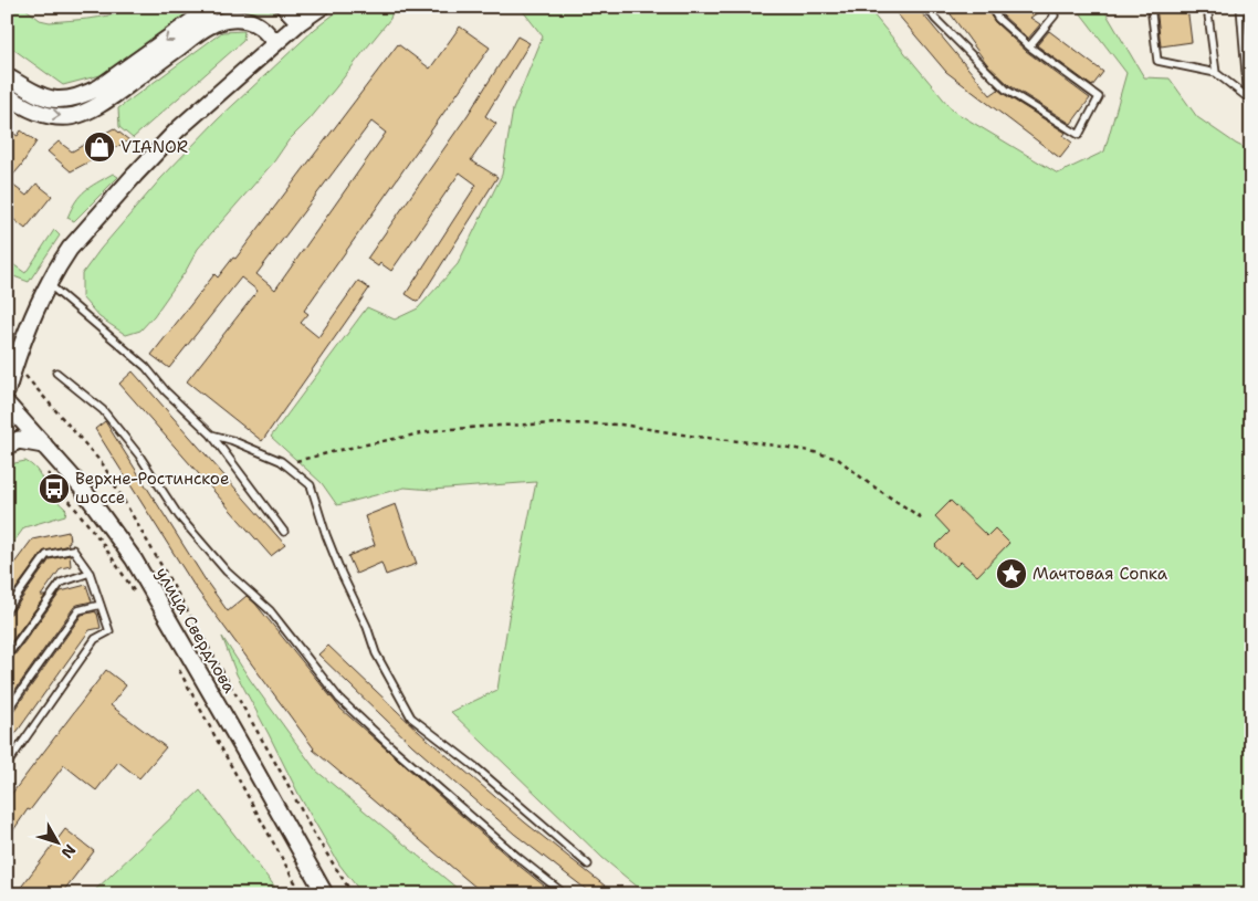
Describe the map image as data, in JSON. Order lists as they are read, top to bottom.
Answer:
{
  "streets": {
    "street": ["улица Свердлова"]
  },
  "places": {
    "shop": ["VIANOR"],
    "bus stop": ["Верхне-Ростинское шоссе"],
    "place": ["Мачтовая Сопка"]
  },
  "north": "bottom right"
}
